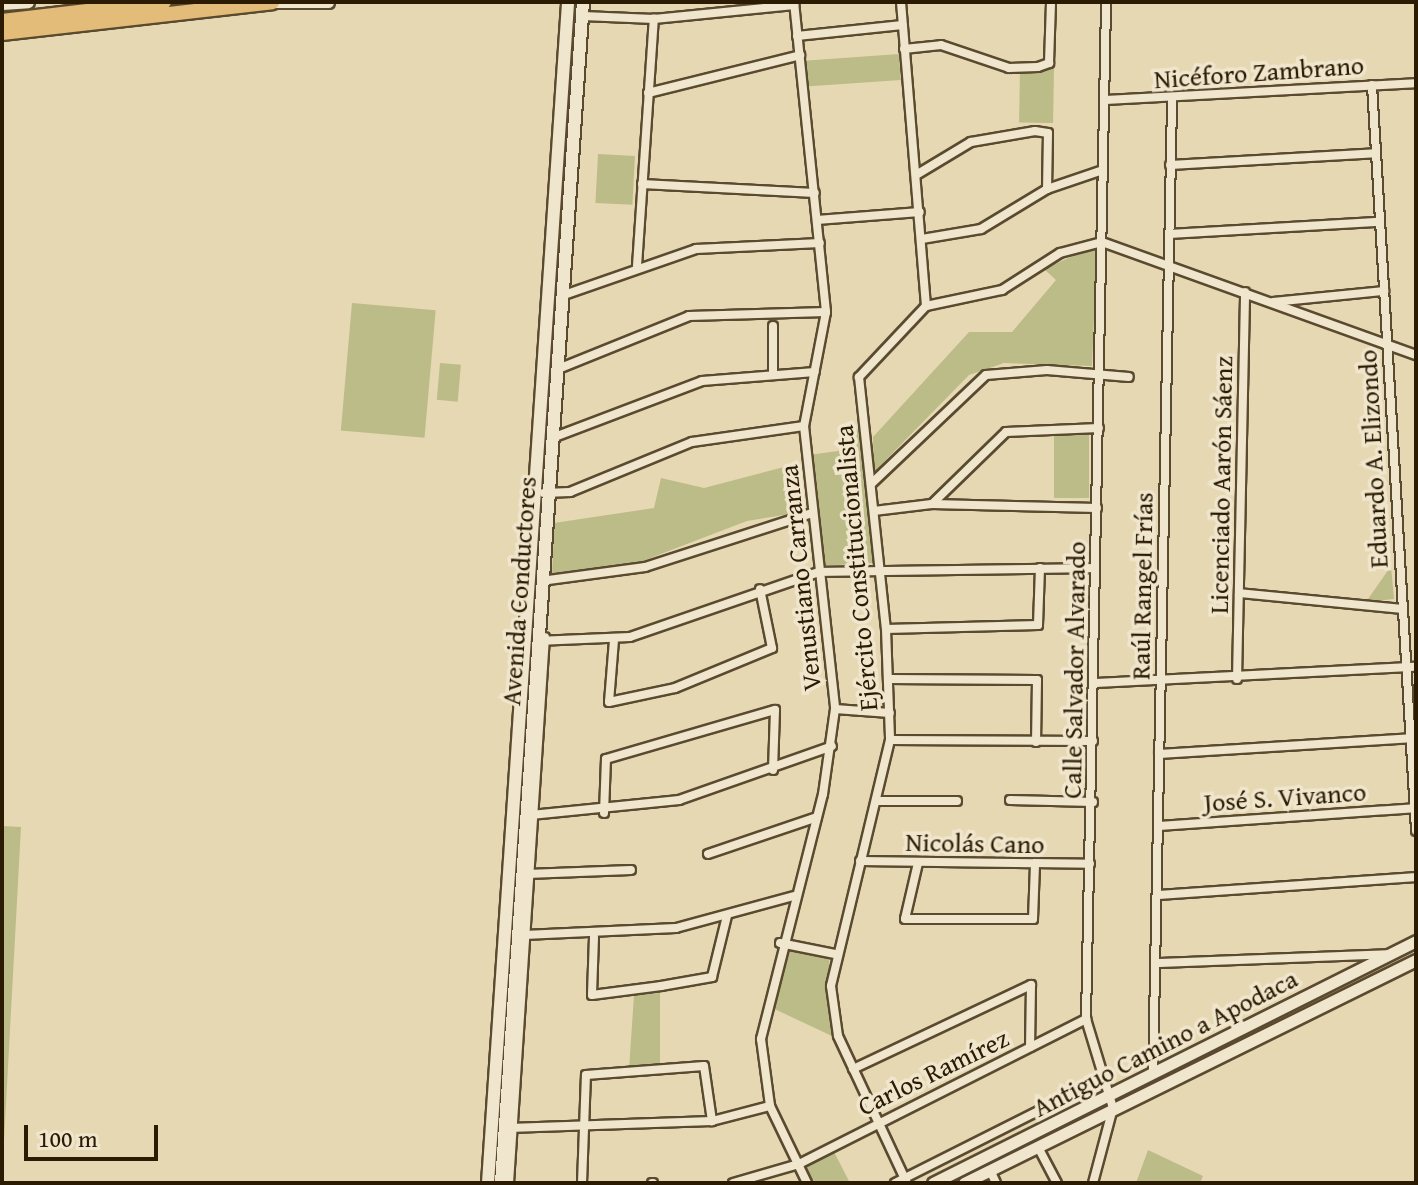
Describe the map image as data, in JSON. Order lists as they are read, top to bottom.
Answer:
{
  "streets": {
    "main road": ["Avenida Conductores"],
    "street": [
      "Nicéforo Zambrano",
      "Eduardo A. Elizondo",
      "Licenciado Aarón Sáenz",
      "Ejército Constitucionalista",
      "Venustiano Carranza",
      "Raúl Rangel Frías",
      "Calle Salvador Alvarado",
      "José S. Vivanco",
      "Nicolás Cano",
      "Antiguo Camino a Apodaca",
      "Carlos Ramírez"
    ]
  },
  "crossings": [
    ["Nicéforo Zambrano", "Eduardo A. Elizondo"],
    ["Nicéforo Zambrano", "Raúl Rangel Frías"],
    ["Nicéforo Zambrano", "Calle Salvador Alvarado"],
    ["Eduardo A. Elizondo", "José S. Vivanco"],
    ["Ejército Constitucionalista", "Nicolás Cano"],
    ["Ejército Constitucionalista", "Carlos Ramírez"],
    ["Venustiano Carranza", "Carlos Ramírez"],
    ["Raúl Rangel Frías", "José S. Vivanco"],
    ["Raúl Rangel Frías", "Antiguo Camino a Apodaca"],
    ["Calle Salvador Alvarado", "Nicolás Cano"],
    ["Calle Salvador Alvarado", "Antiguo Camino a Apodaca"],
    ["Calle Salvador Alvarado", "Carlos Ramírez"]
  ],
  "scale_bar": "100 m"
}
